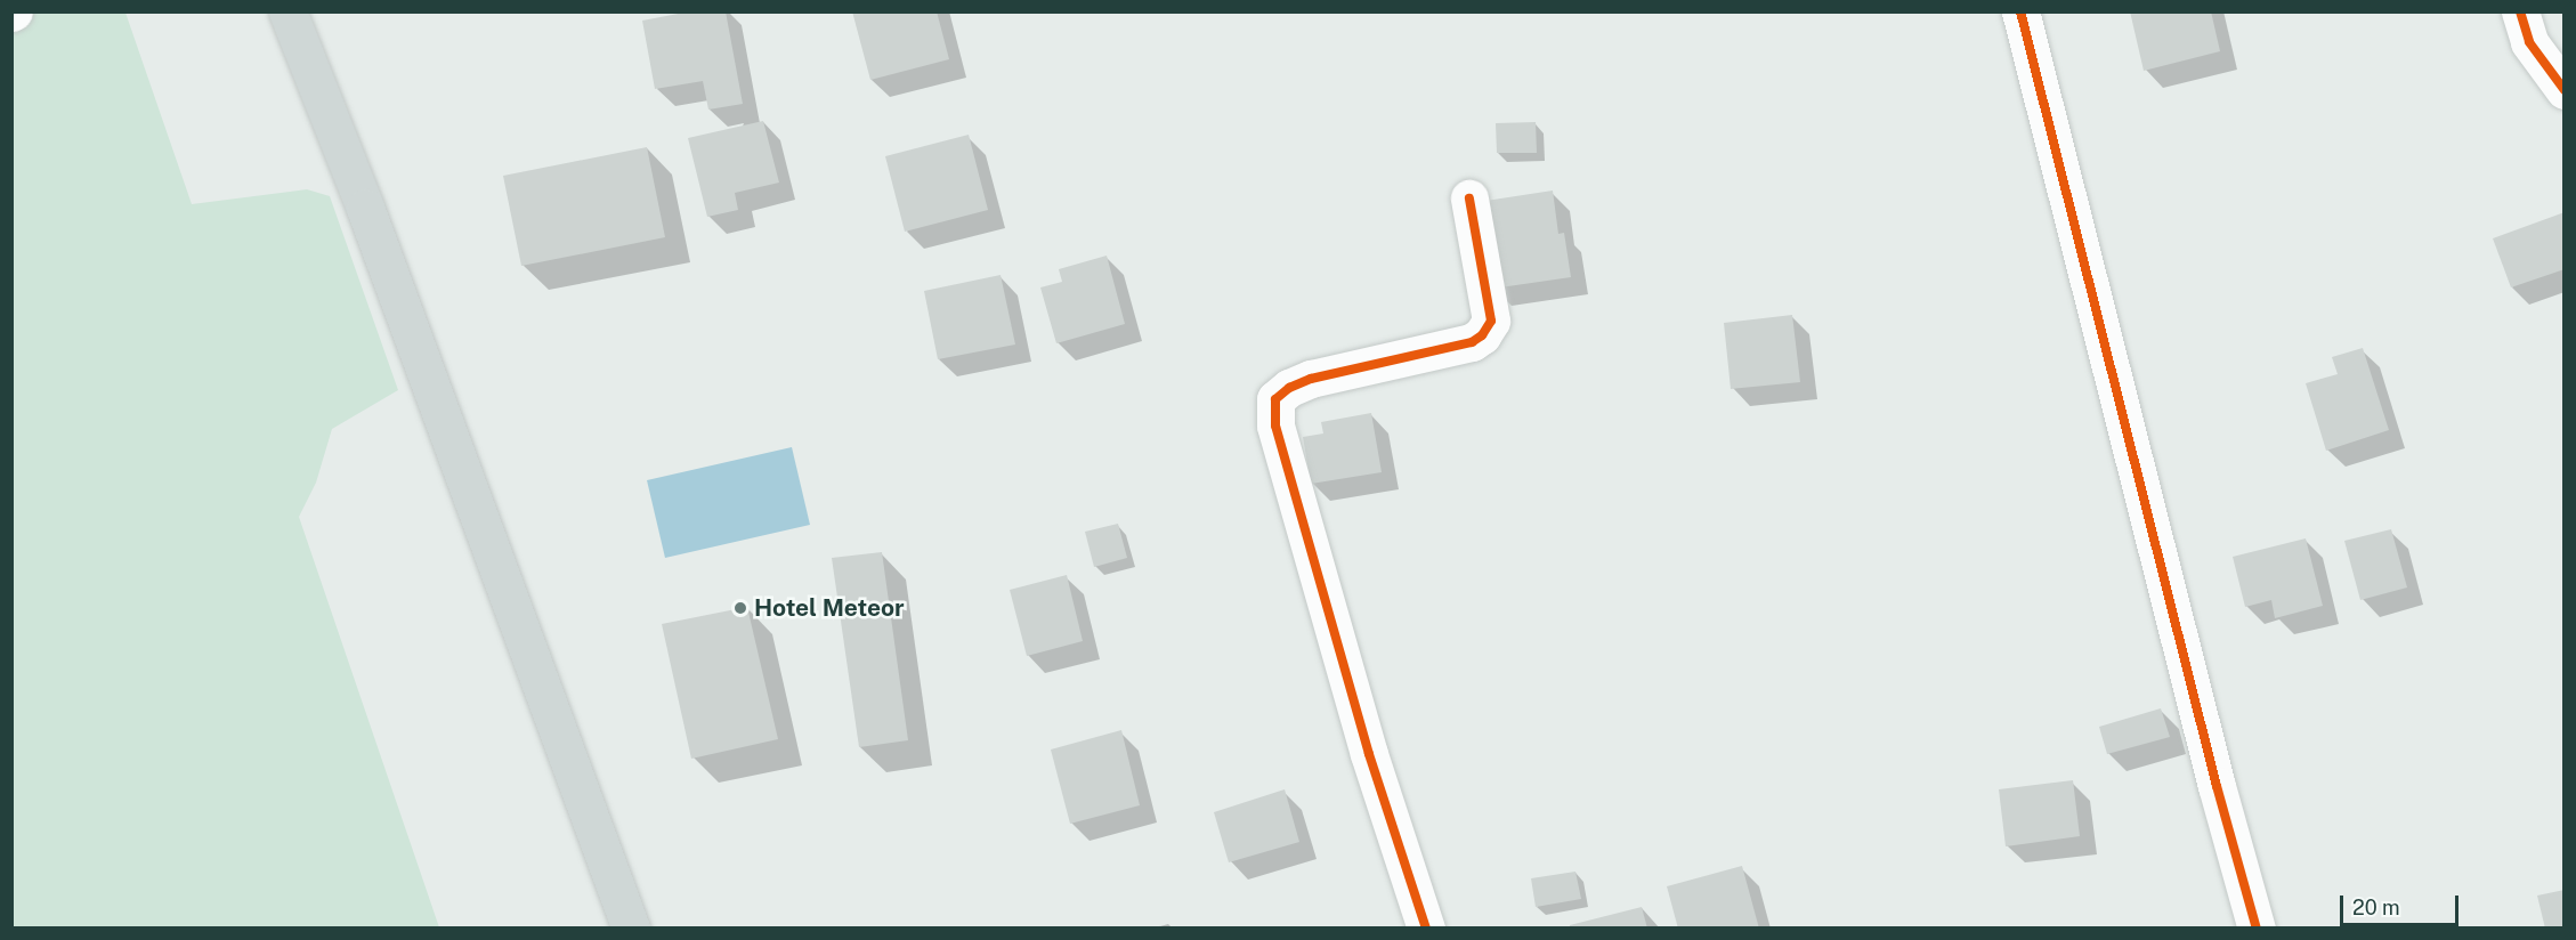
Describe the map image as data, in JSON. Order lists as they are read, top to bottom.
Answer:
{
  "places": ["Hotel Meteor"],
  "scale_bar": "20 m"
}
